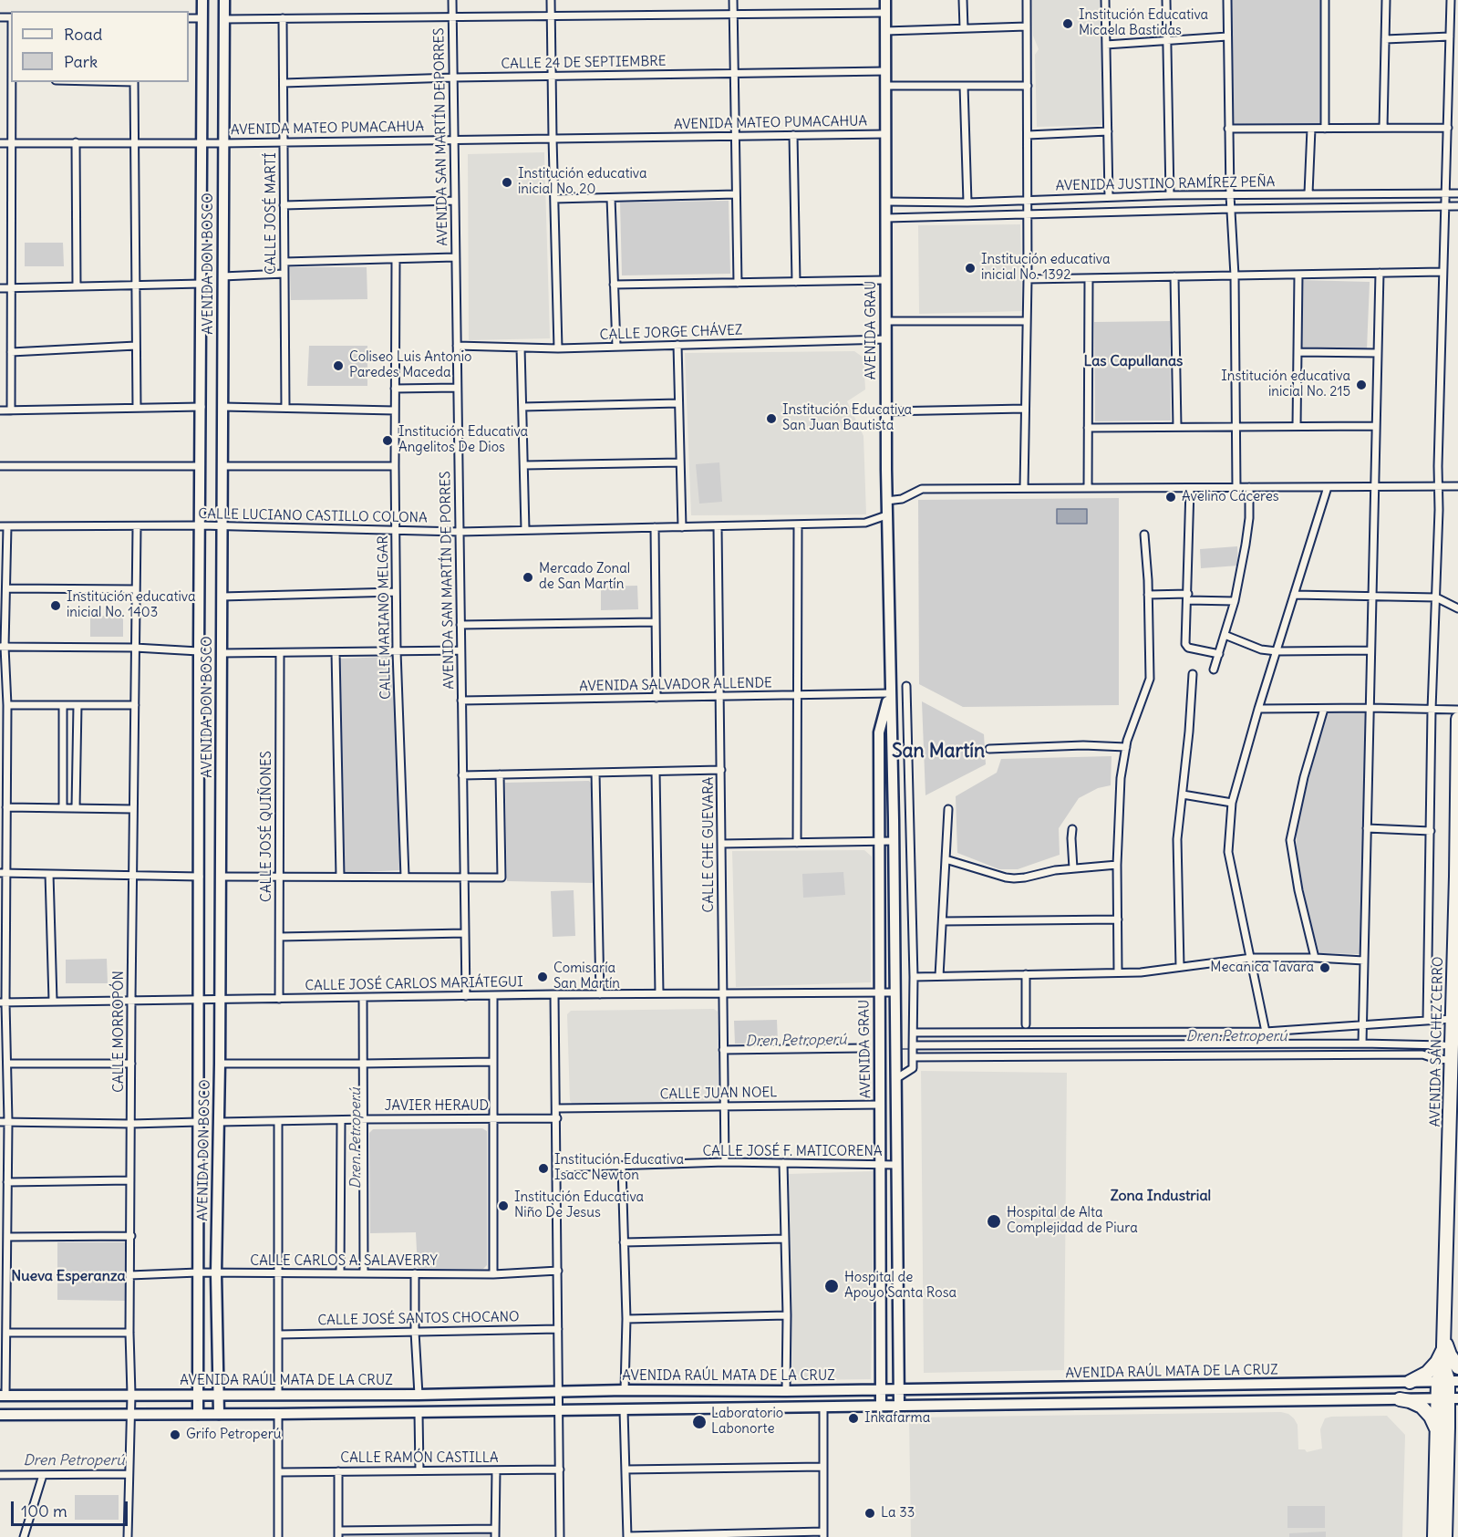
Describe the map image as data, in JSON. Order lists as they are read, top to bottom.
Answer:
{
  "streets": {
    "highway": ["AVENIDA SÁNCHEZ CERRO"],
    "main road": ["AVENIDA DON BOSCO", "AVENIDA GRAU", "AVENIDA RAÚL MATA DE LA CRUZ"],
    "street": [
      "CALLE 24 DE SEPTIEMBRE",
      "AVENIDA MATEO PUMACAHUA",
      "AVENIDA SAN MARTÍN DE PORRES",
      "AVENIDA JUSTINO RAMÍREZ PEÑA",
      "CALLE JOSÉ MARTÍ",
      "CALLE JORGE CHÁVEZ",
      "CALLE LUCIANO CASTILLO COLONA",
      "CALLE MARIANO MELGAR",
      "AVENIDA SALVADOR ALLENDE",
      "CALLE JOSÉ QUIÑONES",
      "CALLE CHE GUEVARA",
      "CALLE JOSÉ CARLOS MARIÁTEGUI",
      "CALLE MORROPÓN",
      "CALLE JUAN NOEL",
      "JAVIER HERAUD",
      "CALLE JOSÉ F. MATICORENA",
      "CALLE CARLOS A. SALAVERRY",
      "CALLE JOSÉ SANTOS CHOCANO",
      "CALLE RAMÓN CASTILLA"
    ]
  },
  "crossings": [
    ["CALLE 24 DE SEPTIEMBRE", "AVENIDA SAN MARTÍN DE PORRES"],
    ["CALLE 24 DE SEPTIEMBRE", "CALLE JOSÉ MARTÍ"],
    ["CALLE 24 DE SEPTIEMBRE", "AVENIDA GRAU"],
    ["AVENIDA MATEO PUMACAHUA", "AVENIDA SAN MARTÍN DE PORRES"],
    ["AVENIDA MATEO PUMACAHUA", "CALLE JOSÉ MARTÍ"],
    ["AVENIDA MATEO PUMACAHUA", "AVENIDA DON BOSCO"],
    ["AVENIDA MATEO PUMACAHUA", "AVENIDA GRAU"],
    ["AVENIDA SAN MARTÍN DE PORRES", "CALLE JORGE CHÁVEZ"],
    ["AVENIDA SAN MARTÍN DE PORRES", "CALLE LUCIANO CASTILLO COLONA"],
    ["AVENIDA SAN MARTÍN DE PORRES", "AVENIDA SALVADOR ALLENDE"],
    ["AVENIDA SAN MARTÍN DE PORRES", "CALLE JOSÉ CARLOS MARIÁTEGUI"],
    ["AVENIDA JUSTINO RAMÍREZ PEÑA", "AVENIDA GRAU"],
    ["AVENIDA DON BOSCO", "CALLE LUCIANO CASTILLO COLONA"],
    ["AVENIDA DON BOSCO", "CALLE JOSÉ CARLOS MARIÁTEGUI"],
    ["AVENIDA DON BOSCO", "JAVIER HERAUD"],
    ["AVENIDA DON BOSCO", "CALLE CARLOS A. SALAVERRY"],
    ["AVENIDA DON BOSCO", "AVENIDA RAÚL MATA DE LA CRUZ"],
    ["AVENIDA GRAU", "CALLE JORGE CHÁVEZ"],
    ["AVENIDA GRAU", "CALLE LUCIANO CASTILLO COLONA"],
    ["AVENIDA GRAU", "AVENIDA SALVADOR ALLENDE"],
    ["AVENIDA GRAU", "CALLE JOSÉ CARLOS MARIÁTEGUI"],
    ["AVENIDA GRAU", "CALLE JUAN NOEL"],
    ["AVENIDA GRAU", "CALLE JOSÉ F. MATICORENA"],
    ["AVENIDA GRAU", "AVENIDA RAÚL MATA DE LA CRUZ"],
    ["CALLE LUCIANO CASTILLO COLONA", "CALLE MARIANO MELGAR"],
    ["CALLE LUCIANO CASTILLO COLONA", "CALLE CHE GUEVARA"],
    ["CALLE LUCIANO CASTILLO COLONA", "CALLE MORROPÓN"],
    ["AVENIDA SALVADOR ALLENDE", "CALLE CHE GUEVARA"],
    ["CALLE JOSÉ QUIÑONES", "CALLE JOSÉ CARLOS MARIÁTEGUI"],
    ["CALLE CHE GUEVARA", "CALLE JOSÉ CARLOS MARIÁTEGUI"],
    ["CALLE CHE GUEVARA", "CALLE JUAN NOEL"],
    ["CALLE CHE GUEVARA", "CALLE JOSÉ F. MATICORENA"],
    ["CALLE JOSÉ CARLOS MARIÁTEGUI", "CALLE MORROPÓN"],
    ["CALLE MORROPÓN", "CALLE CARLOS A. SALAVERRY"],
    ["CALLE MORROPÓN", "AVENIDA RAÚL MATA DE LA CRUZ"],
    ["AVENIDA SÁNCHEZ CERRO", "AVENIDA RAÚL MATA DE LA CRUZ"]
  ],
  "districts": [
    "Las Capullanas",
    "San Martín",
    "Zona Industrial",
    "Nueva Esperanza"
  ],
  "water": ["Dren Petroperú"],
  "places": [
    "Institución Educativa Micaela Bastidas",
    "Institución educativa inicial No. 20",
    "Institución educativa inicial No. 1392",
    "Coliseo Luis Antonio Paredes Maceda",
    "Institución educativa inicial No. 215",
    "Institución Educativa San Juan Bautista",
    "Institución Educativa Angelitos De Dios",
    "Avelino Cáceres",
    "Mercado Zonal de San Martín",
    "Institución educativa inicial No. 1403",
    "Mecanica Tavara",
    "Comisaría San Martín",
    "Institución Educativa Isacc Newton",
    "Institución Educativa Niño De Jesus",
    "Hospital de Alta Complejidad de Piura",
    "Hospital de Apoyo Santa Rosa",
    "Inkafarma",
    "Laboratorio Labonorte",
    "Grifo Petroperú",
    "La 33"
  ],
  "legend": ["Road", "Park"],
  "scale_bar": "100 m"
}
